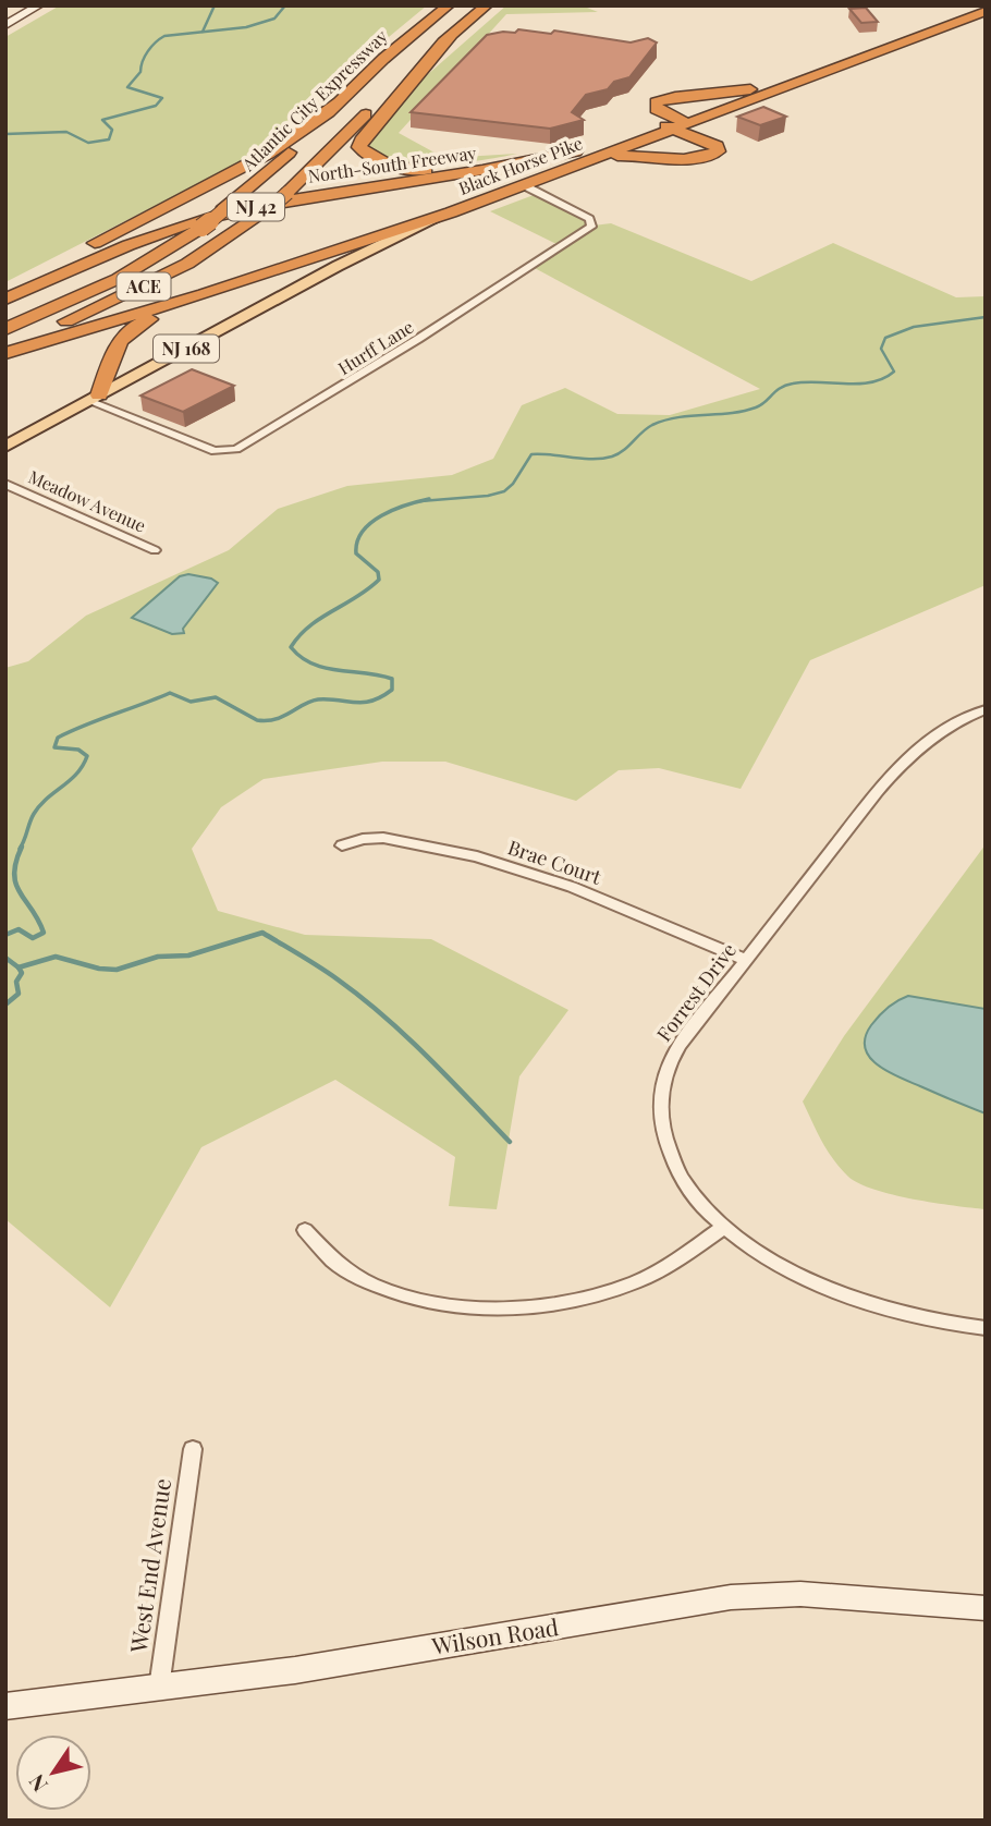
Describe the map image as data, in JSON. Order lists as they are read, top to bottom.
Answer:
{
  "streets": {
    "highway": [
      "Atlantic City Expressway",
      "North-South Freeway",
      "Black Horse Pike",
      "NJ 42",
      "ACE"
    ],
    "main road": ["NJ 168"],
    "street": [
      "Hurff Lane",
      "Meadow Avenue",
      "Brae Court",
      "Forrest Drive",
      "West End Avenue",
      "Wilson Road"
    ]
  },
  "crossings": [
    ["North-South Freeway", "Black Horse Pike"],
    ["Black Horse Pike", "NJ 42"],
    ["Black Horse Pike", "Hurff Lane"],
    ["Brae Court", "Forrest Drive"],
    ["West End Avenue", "Wilson Road"]
  ],
  "north": "bottom left"
}
